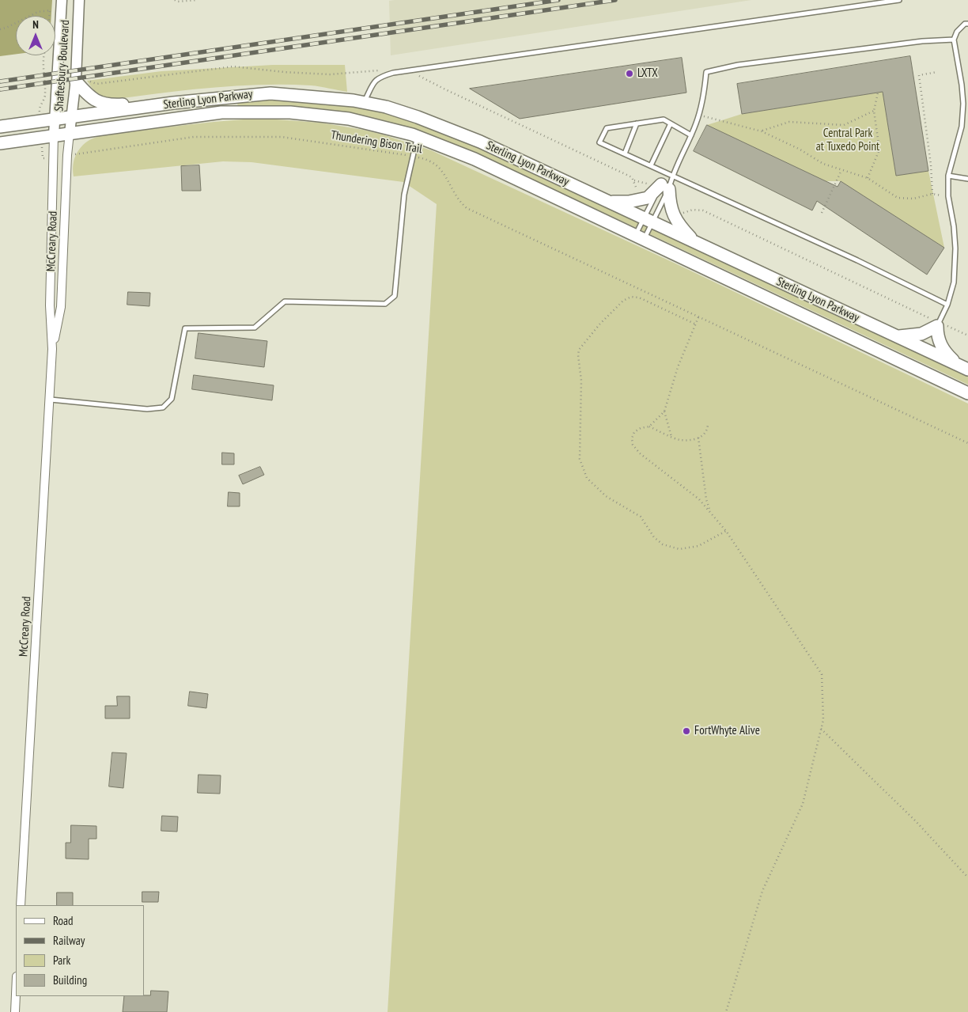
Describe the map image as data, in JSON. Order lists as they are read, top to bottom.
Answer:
{
  "streets": {
    "main road": ["Sterling Lyon Parkway"],
    "street": ["Shaftesbury Boulevard", "McCreary Road"],
    "path": ["Thundering Bison Trail"]
  },
  "crossings": [
    ["Shaftesbury Boulevard", "Sterling Lyon Parkway"],
    ["Shaftesbury Boulevard", "McCreary Road"],
    ["Sterling Lyon Parkway", "McCreary Road"]
  ],
  "parks": ["Central Park at Tuxedo Point"],
  "places": ["LXTX", "FortWhyte Alive"],
  "legend": [
    "Road",
    "Railway",
    "Park",
    "Building"
  ],
  "north": "top"
}
